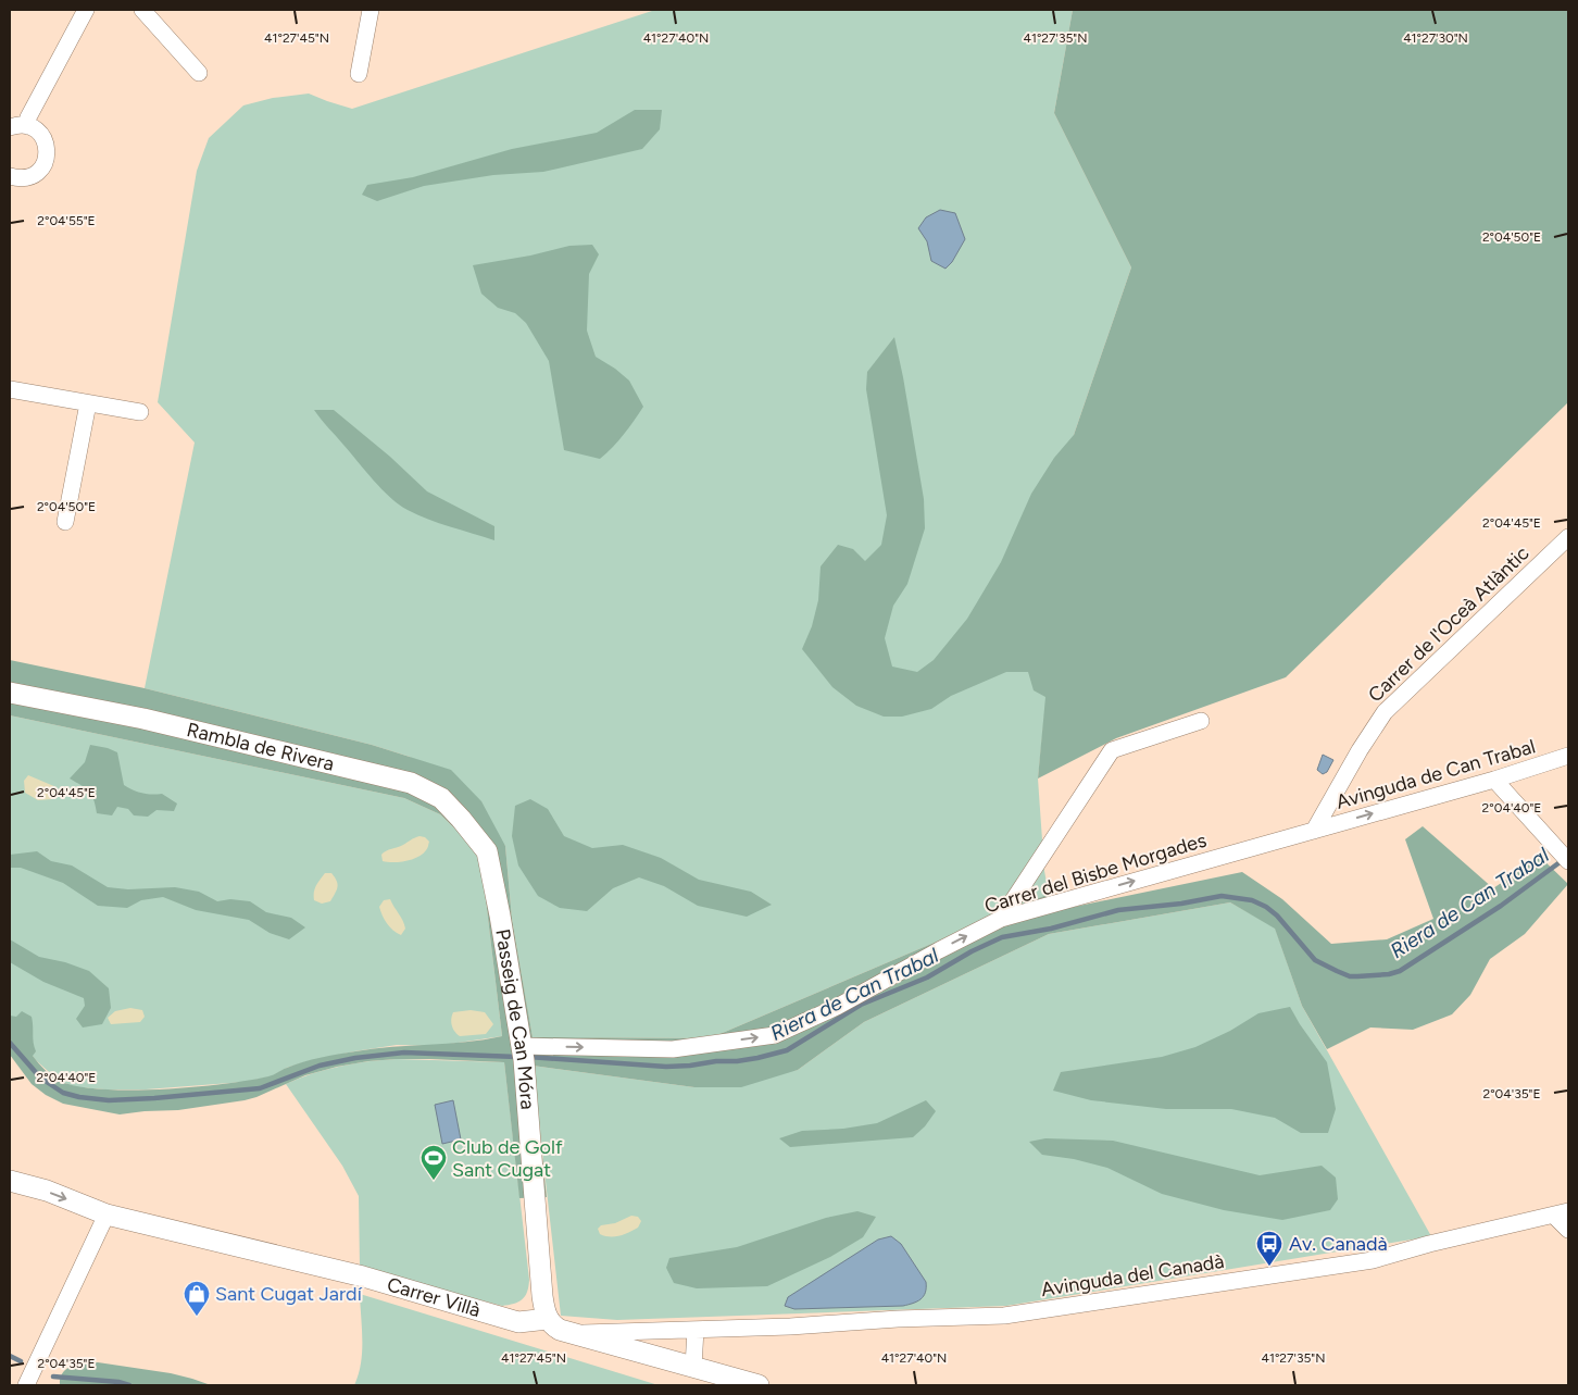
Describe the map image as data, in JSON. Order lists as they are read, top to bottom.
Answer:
{
  "streets": {
    "street": [
      "Carrer de l'Oceà Atlàntic",
      "Rambla de Rivera",
      "Avinguda de Can Trabal",
      "Carrer del Bisbe Morgades",
      "Passeig de Can Móra",
      "Avinguda del Canadà",
      "Carrer Villà"
    ]
  },
  "crossings": [
    ["Carrer de l'Oceà Atlàntic", "Avinguda de Can Trabal"],
    ["Carrer de l'Oceà Atlàntic", "Carrer del Bisbe Morgades"],
    ["Rambla de Rivera", "Passeig de Can Móra"],
    ["Avinguda de Can Trabal", "Carrer del Bisbe Morgades"],
    ["Carrer del Bisbe Morgades", "Passeig de Can Móra"],
    ["Passeig de Can Móra", "Carrer Villà"]
  ],
  "one_way": ["Avinguda de Can Trabal", "Carrer del Bisbe Morgades"],
  "water": ["Riera de Can Trabal"],
  "places": {
    "sports": ["Club de Golf Sant Cugat"],
    "bus stop": ["Av. Canadà"],
    "shop": ["Sant Cugat Jardí"]
  },
  "coordinates": [
    "41°27'40\"N",
    "41°27'35\"N",
    "41°27'30\"N",
    "41°27'45\"N",
    "2°04'55\"E",
    "2°04'50\"E",
    "2°04'45\"E",
    "2°04'40\"E",
    "2°04'35\"E"
  ]
}
